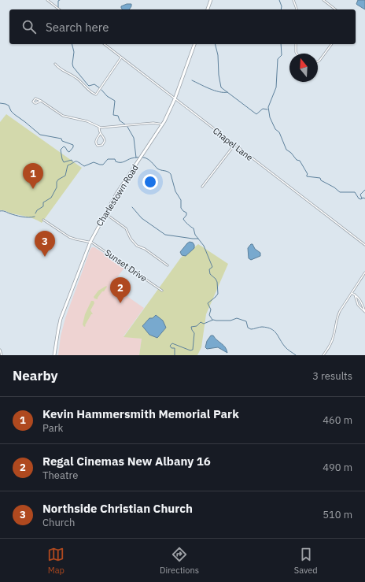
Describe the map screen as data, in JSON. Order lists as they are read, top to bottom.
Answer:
{
  "streets": {
    "main road": ["Charlestown Road"],
    "street": ["Chapel Lane", "Sunset Drive"]
  },
  "crossings": [
    ["Chapel Lane", "Charlestown Road"],
    ["Charlestown Road", "Sunset Drive"]
  ],
  "north": "top",
  "page": {
    "search": "Search here",
    "pins": ["1", "3", "2"],
    "heading": ["Nearby", "3 results"],
    "list": [
      {
        "mark": "1",
        "name": "Kevin Hammersmith Memorial Park",
        "note": "Park",
        "value": "460 m"
      },
      {
        "mark": "2",
        "name": "Regal Cinemas New Albany 16",
        "note": "Theatre",
        "value": "490 m"
      },
      {
        "mark": "3",
        "name": "Northside Christian Church",
        "note": "Church",
        "value": "510 m"
      }
    ],
    "nav": ["Map", "Directions", "Saved"]
  }
}
